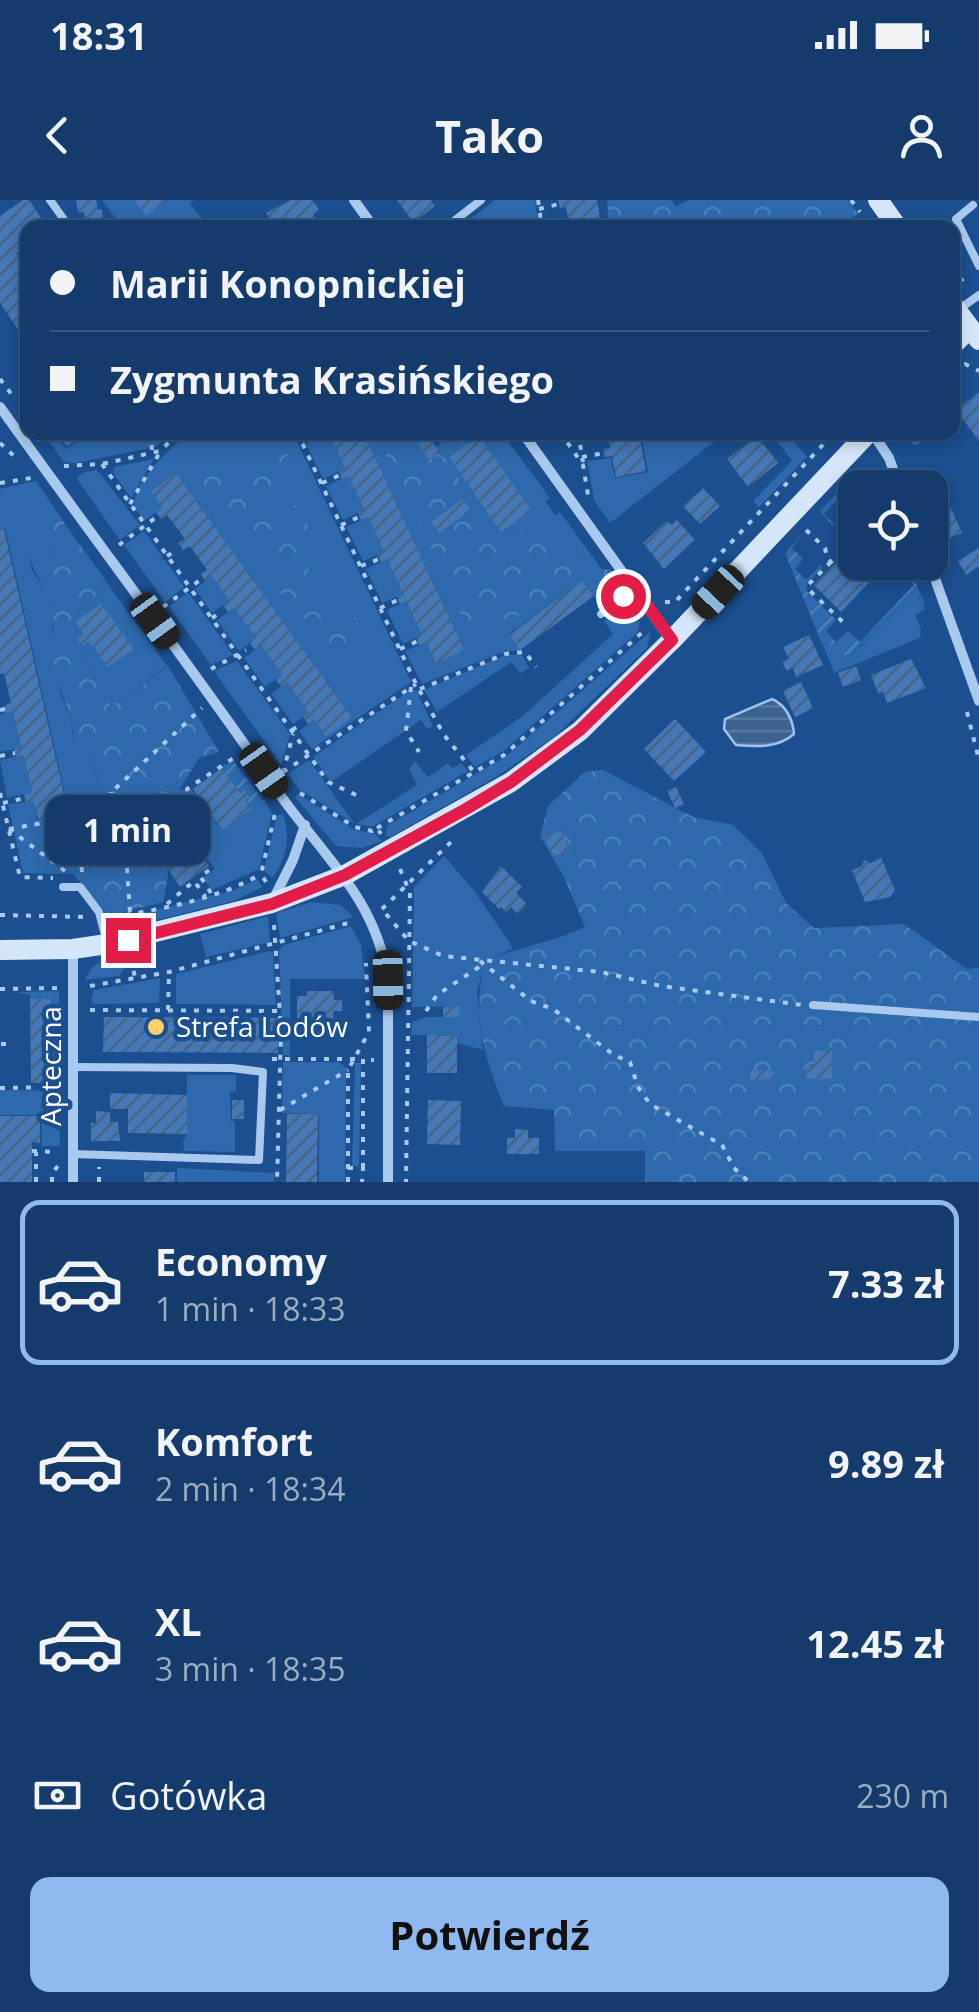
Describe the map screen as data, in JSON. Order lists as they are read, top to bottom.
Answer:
{
  "streets": {
    "street": ["Apteczna"]
  },
  "places": ["Strefa Lodów"],
  "page": {
    "status": "18:31",
    "header": "Tako",
    "banner": ["Marii Konopnickiej", "Zygmunta Krasińskiego"],
    "bubble": "1 min",
    "list": [
      {
        "name": "Economy",
        "note": "1 min · 18:33",
        "value": "7.33 zł"
      },
      {
        "name": "Komfort",
        "note": "2 min · 18:34",
        "value": "9.89 zł"
      },
      {
        "name": "XL",
        "note": "3 min · 18:35",
        "value": "12.45 zł"
      }
    ],
    "pay": ["Gotówka", "230 m"],
    "buttons": "Potwierdź"
  }
}
